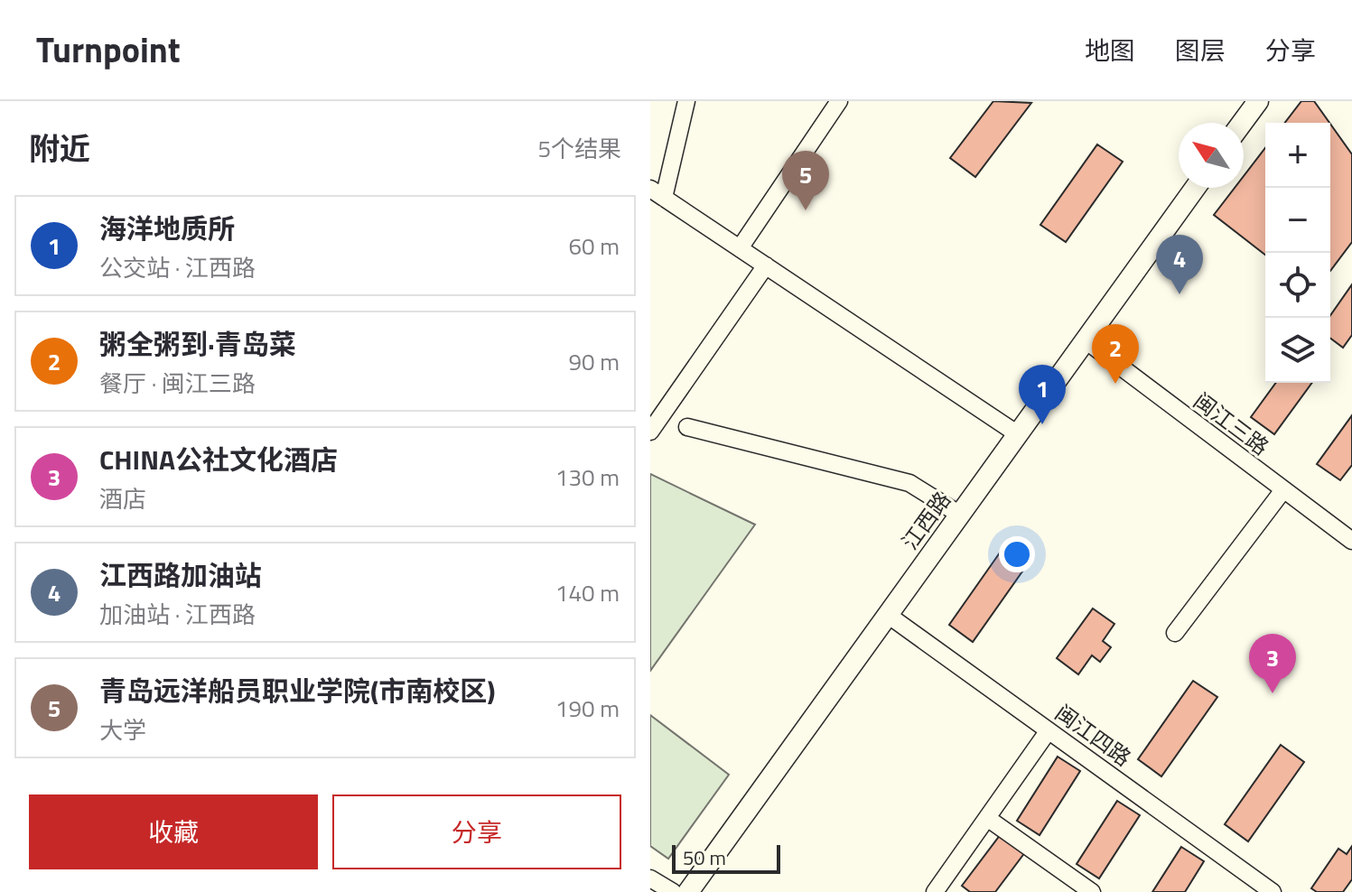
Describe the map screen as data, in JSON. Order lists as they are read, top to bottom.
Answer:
{
  "streets": {
    "main road": ["江西路"],
    "street": ["闽江三路", "闽江四路"]
  },
  "crossings": [
    ["闽江三路", "江西路"],
    ["江西路", "闽江四路"]
  ],
  "scale_bar": "50 m",
  "north": "top left",
  "page": {
    "header": "Turnpoint",
    "nav": ["地图", "图层", "分享"],
    "heading": ["附近", "5个结果"],
    "map_buttons": ["+", "−"],
    "pins": [
      "5",
      "4",
      "2",
      "1",
      "3"
    ],
    "list": [
      {
        "mark": "1",
        "name": "海洋地质所",
        "note": "公交站 · 江西路",
        "value": "60 m"
      },
      {
        "mark": "2",
        "name": "粥全粥到·青岛菜",
        "note": "餐厅 · 闽江三路",
        "value": "90 m"
      },
      {
        "mark": "3",
        "name": "CHINA公社文化酒店",
        "note": "酒店",
        "value": "130 m"
      },
      {
        "mark": "4",
        "name": "江西路加油站",
        "note": "加油站 · 江西路",
        "value": "140 m"
      },
      {
        "mark": "5",
        "name": "青岛远洋船员职业学院(市南校区)",
        "note": "大学",
        "value": "190 m"
      }
    ],
    "buttons": ["收藏", "分享"],
    "scale": "50 m"
  }
}
